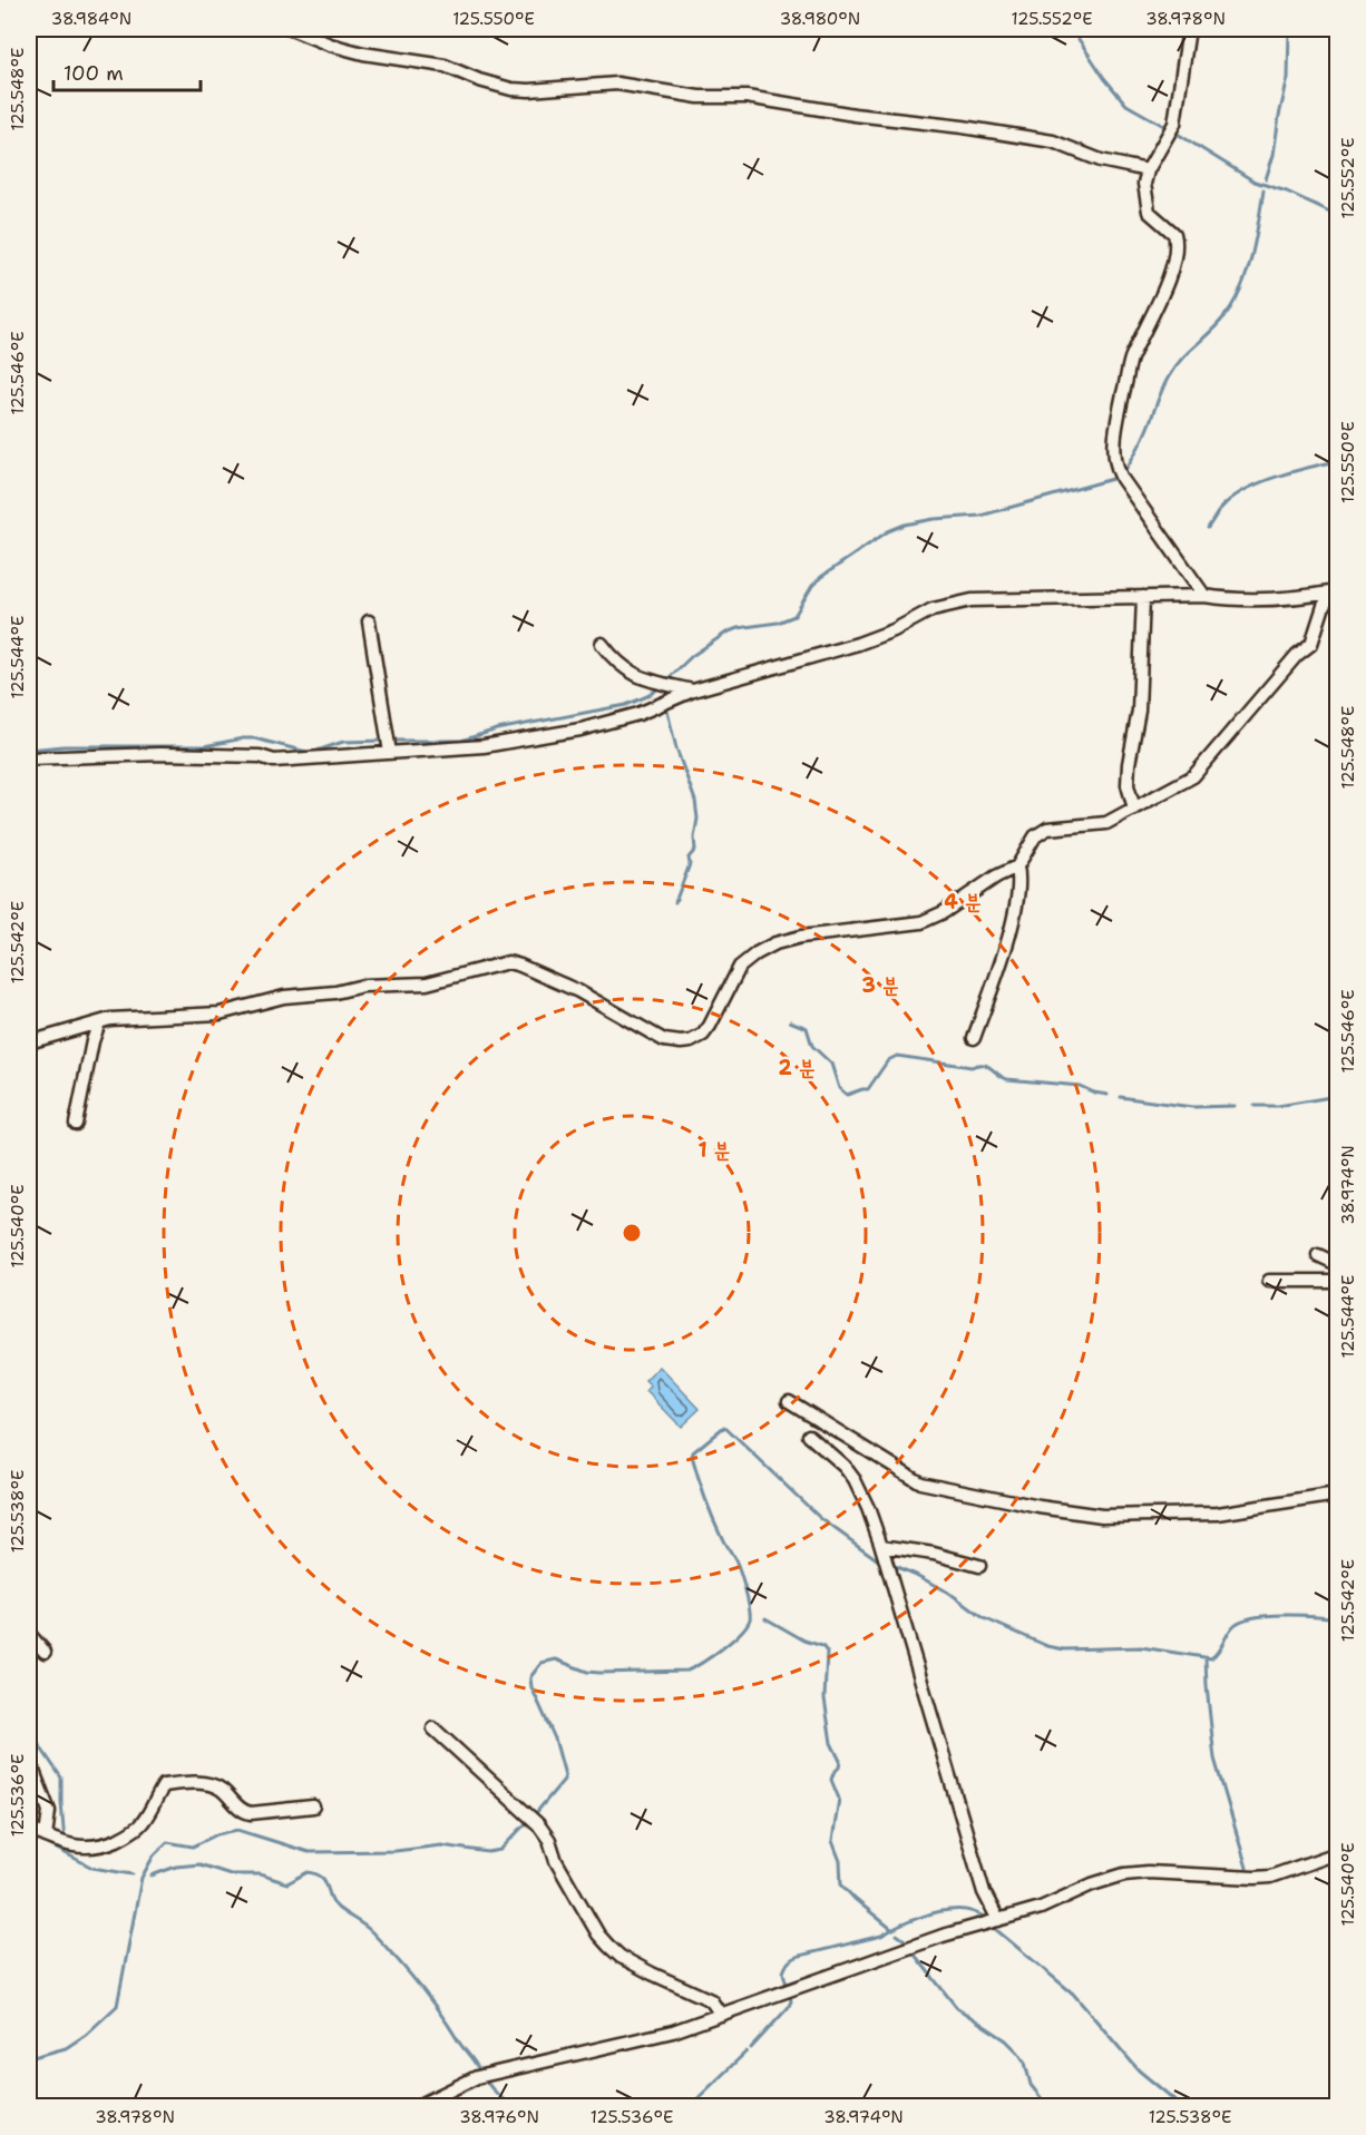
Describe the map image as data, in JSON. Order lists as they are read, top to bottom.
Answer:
{
  "scale_bar": "100 m",
  "coordinates": [
    "38.984°N",
    "125.550°E",
    "38.980°N",
    "125.552°E",
    "38.978°N",
    "125.548°E",
    "125.546°E",
    "125.544°E",
    "125.542°E",
    "38.974°N",
    "125.540°E",
    "125.538°E",
    "125.536°E",
    "38.976°N"
  ],
  "rings": [
    "4 분",
    "3 분",
    "2 분",
    "1 분"
  ]
}
